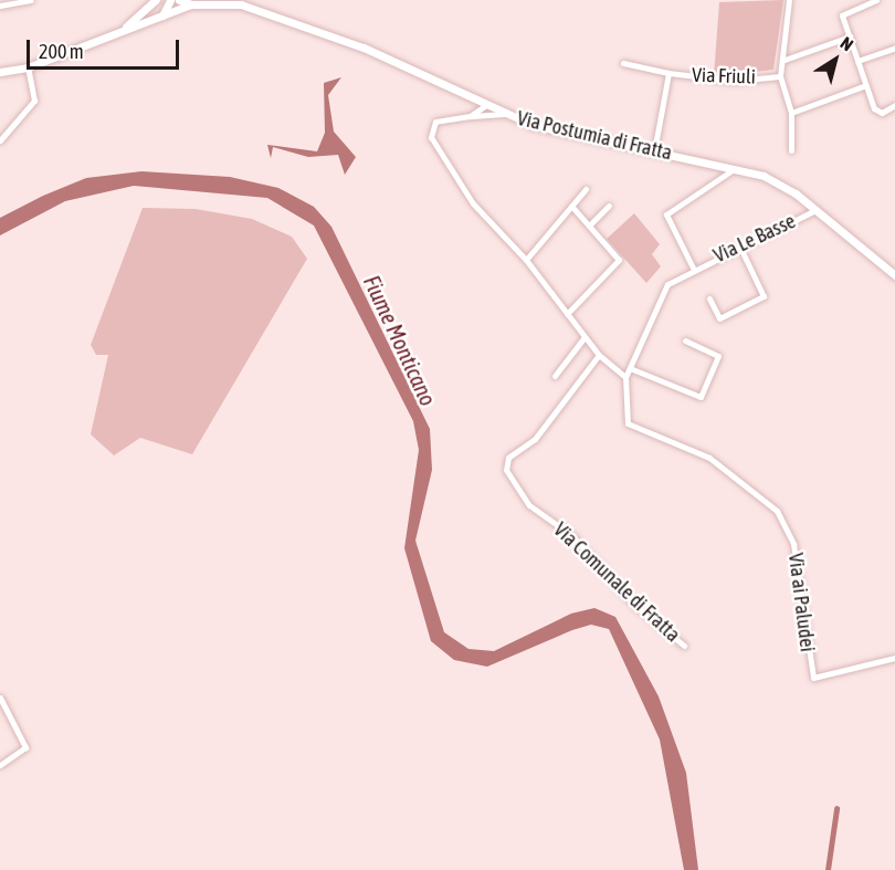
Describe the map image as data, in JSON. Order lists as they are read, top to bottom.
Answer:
{
  "streets": {
    "main road": ["Via Postumia di Fratta"],
    "street": [
      "Via Friuli",
      "Via Le Basse",
      "Via Comunale di Fratta",
      "Via ai Paludei"
    ]
  },
  "crossings": [
    ["Via Friuli", "Via Postumia di Fratta"],
    ["Via Postumia di Fratta", "Via Le Basse"],
    ["Via Le Basse", "Via ai Paludei"]
  ],
  "water": ["Fiume Monticano"],
  "scale_bar": "200 m",
  "north": "top right"
}
